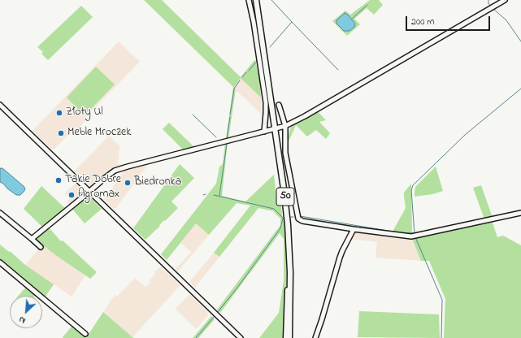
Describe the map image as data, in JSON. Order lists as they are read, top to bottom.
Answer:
{
  "streets": {
    "main road": ["50"]
  },
  "places": [
    "Złoty Ul",
    "Meble Mroczek",
    "Takie Dobre",
    "Biedronka",
    "Agromax"
  ],
  "scale_bar": "200 m",
  "north": "bottom left"
}
